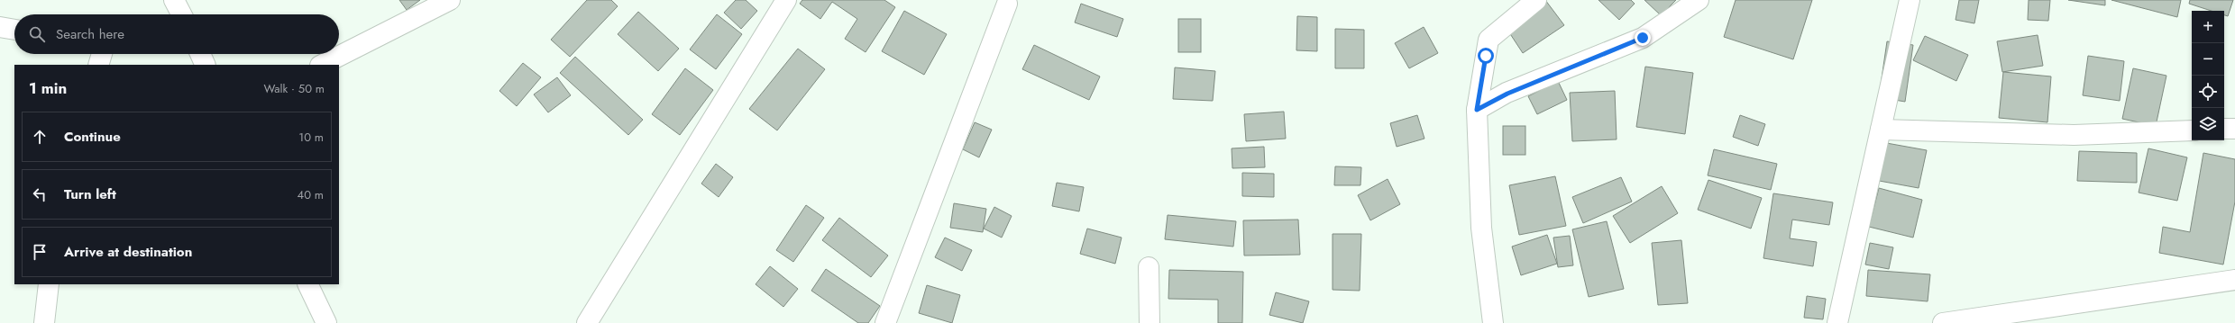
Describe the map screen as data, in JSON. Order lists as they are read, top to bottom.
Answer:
{
  "page": {
    "map_buttons": ["+", "−"],
    "search": "Search here",
    "heading": ["1 min", "Walk · 50 m"],
    "list": [
      ["Continue", "10 m"],
      ["Turn left", "40 m"],
      "Arrive at destination"
    ]
  }
}
